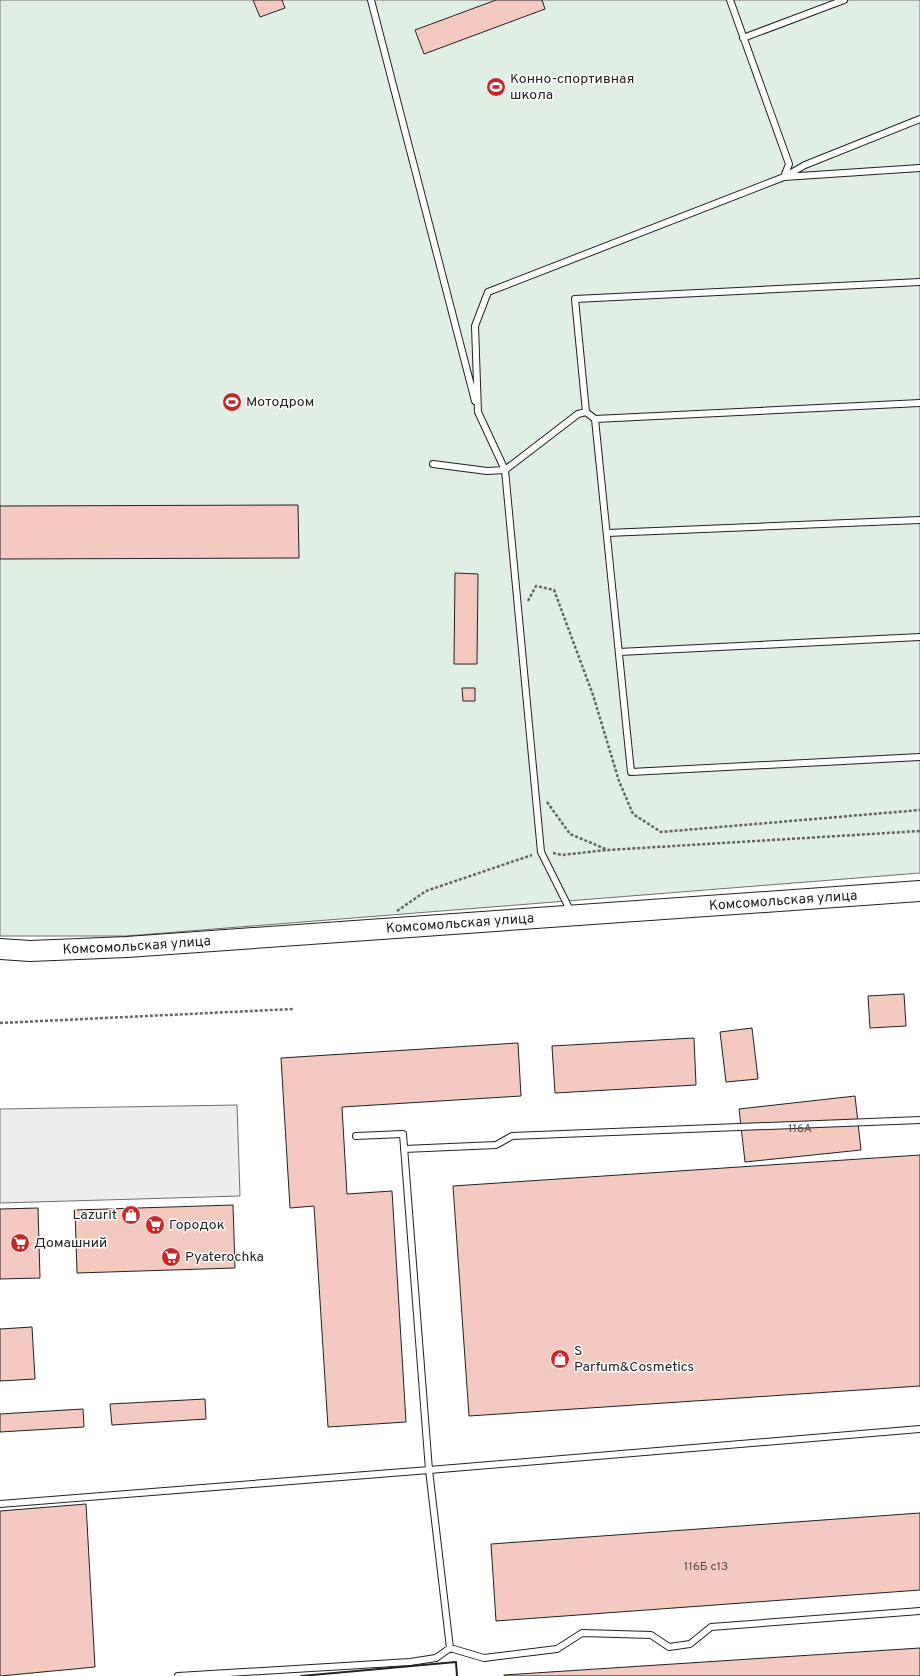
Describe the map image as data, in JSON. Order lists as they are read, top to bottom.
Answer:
{
  "streets": {
    "main road": ["Комсомольская улица"]
  },
  "places": {
    "sports": ["Конно-спортивная школа", "Мотодром"],
    "shop": ["Lazurit", "S Parfum&Cosmetics"],
    "supermarket": ["Городок", "Домашний", "Pyaterochka"]
  },
  "house_numbers": ["116А", "116Б с13"]
}
